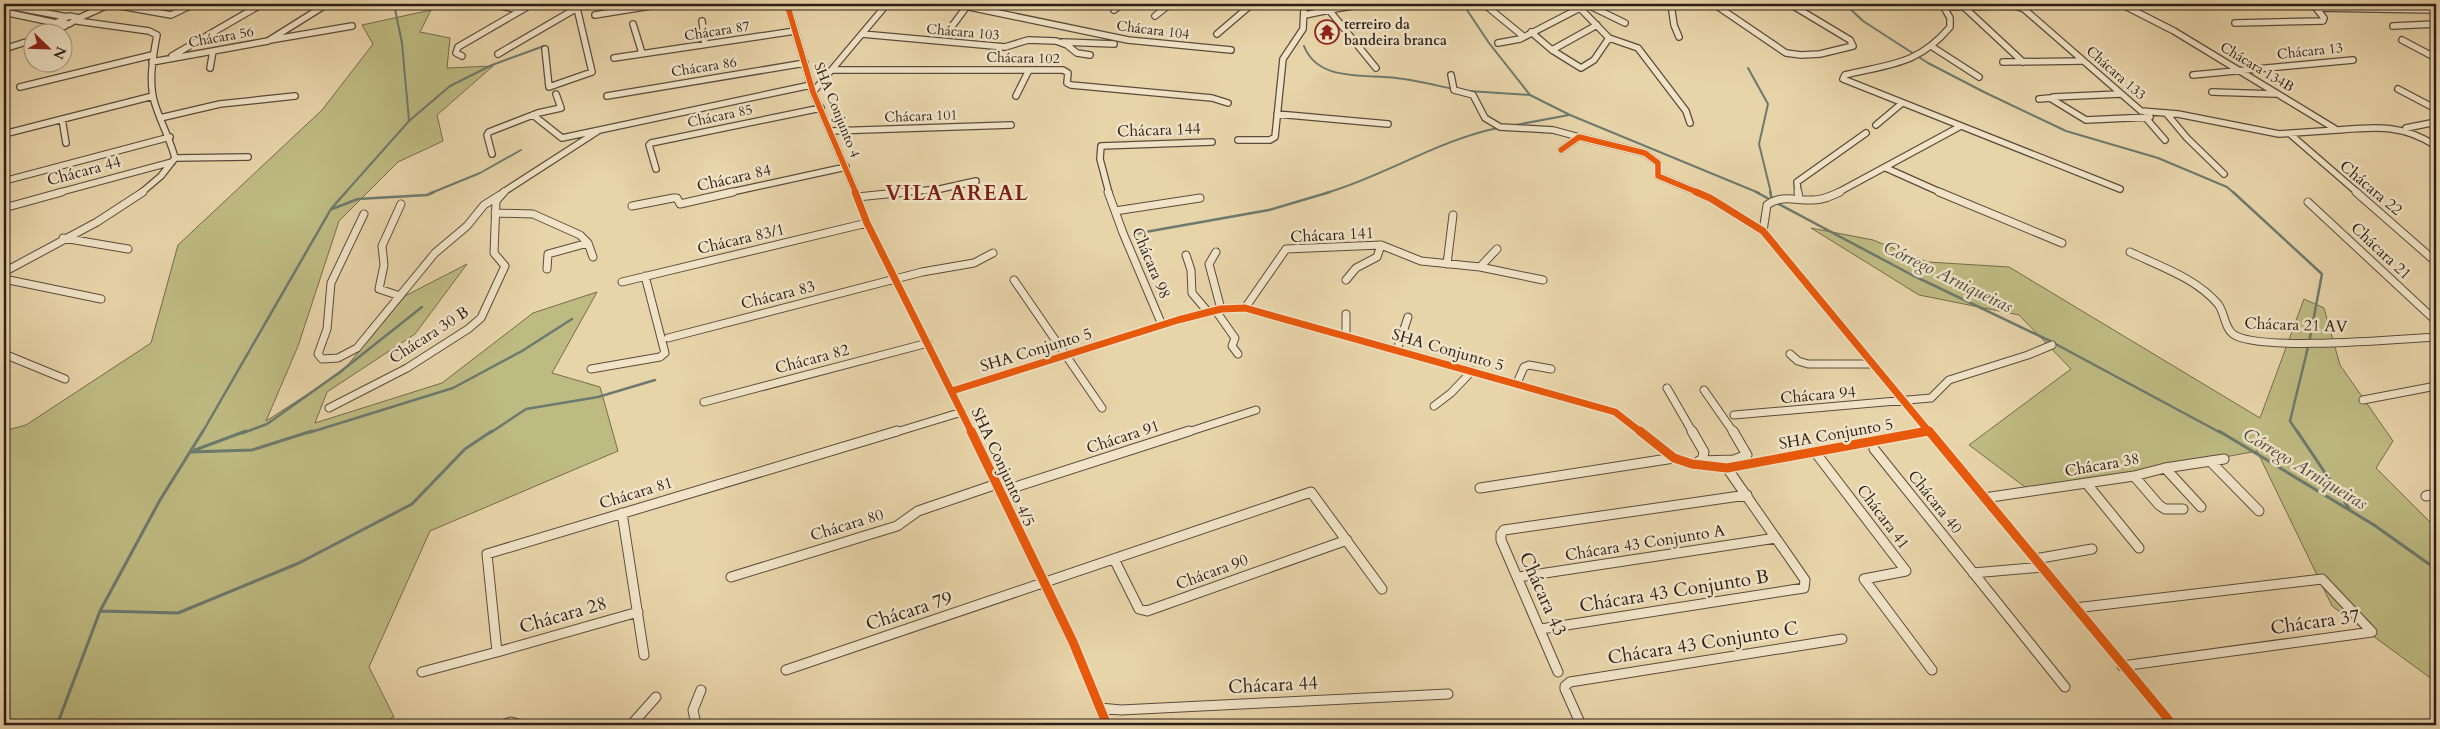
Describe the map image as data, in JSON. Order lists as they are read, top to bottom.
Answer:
{
  "streets": {
    "street": [
      "Chácara 104",
      "Chácara 87",
      "Chácara 103",
      "Chácara 56",
      "Chácara 13",
      "Chácara 102",
      "Chácara 86",
      "Chácara 134B",
      "Chácara 133",
      "SHA Conjunto 4",
      "Chácara 85",
      "Chácara 101",
      "Chácara 144",
      "Chácara 44",
      "Chácara 84",
      "Chácara 22",
      "Chácara 141",
      "Chácara 83/1",
      "Chácara 21",
      "Chácara 98",
      "Chácara 83",
      "Chácara 21 AV",
      "Chácara 30 B",
      "SHA Conjunto 5",
      "Chácara 82",
      "Chácara 94",
      "Chácara 91",
      "Chácara 38",
      "SHA Conjunto 4/5",
      "Chácara 81",
      "Chácara 40",
      "Chácara 41",
      "Chácara 80",
      "Chácara 43 Conjunto A",
      "Chácara 90",
      "Chácara 43 Conjunto B",
      "Chácara 43",
      "Chácara 79",
      "Chácara 28",
      "Chácara 37",
      "Chácara 43 Conjunto C"
    ]
  },
  "crossings": [
    ["Chácara 87", "SHA Conjunto 4"],
    ["Chácara 13", "Chácara 134B"],
    ["Chácara 86", "SHA Conjunto 4"],
    ["Chácara 133", "Chácara 22"],
    ["SHA Conjunto 4", "Chácara 85"],
    ["SHA Conjunto 4", "Chácara 101"],
    ["SHA Conjunto 4", "Chácara 84"],
    ["SHA Conjunto 4", "Chácara 83/1"],
    ["SHA Conjunto 4", "SHA Conjunto 4/5"],
    ["Chácara 144", "Chácara 98"],
    ["Chácara 44", "SHA Conjunto 4/5"],
    ["Chácara 141", "SHA Conjunto 5"],
    ["Chácara 83/1", "SHA Conjunto 4/5"],
    ["Chácara 98", "SHA Conjunto 5"],
    ["Chácara 83", "SHA Conjunto 4/5"],
    ["SHA Conjunto 5", "Chácara 94"],
    ["SHA Conjunto 5", "Chácara 38"],
    ["SHA Conjunto 5", "SHA Conjunto 4/5"],
    ["SHA Conjunto 5", "Chácara 41"],
    ["SHA Conjunto 5", "Chácara 37"],
    ["Chácara 82", "SHA Conjunto 4/5"],
    ["Chácara 91", "SHA Conjunto 4/5"],
    ["Chácara 91", "Chácara 80"],
    ["SHA Conjunto 4/5", "Chácara 81"],
    ["SHA Conjunto 4/5", "Chácara 80"],
    ["SHA Conjunto 4/5", "Chácara 79"],
    ["Chácara 81", "Chácara 28"],
    ["Chácara 43 Conjunto A", "Chácara 43 Conjunto B"],
    ["Chácara 43 Conjunto A", "Chácara 43"],
    ["Chácara 43 Conjunto B", "Chácara 43"]
  ],
  "districts": ["VILA AREAL"],
  "water": ["Córrego Arniqueiras"],
  "places": {
    "temple": ["terreiro da bandeira branca"]
  },
  "north": "bottom right"
}
